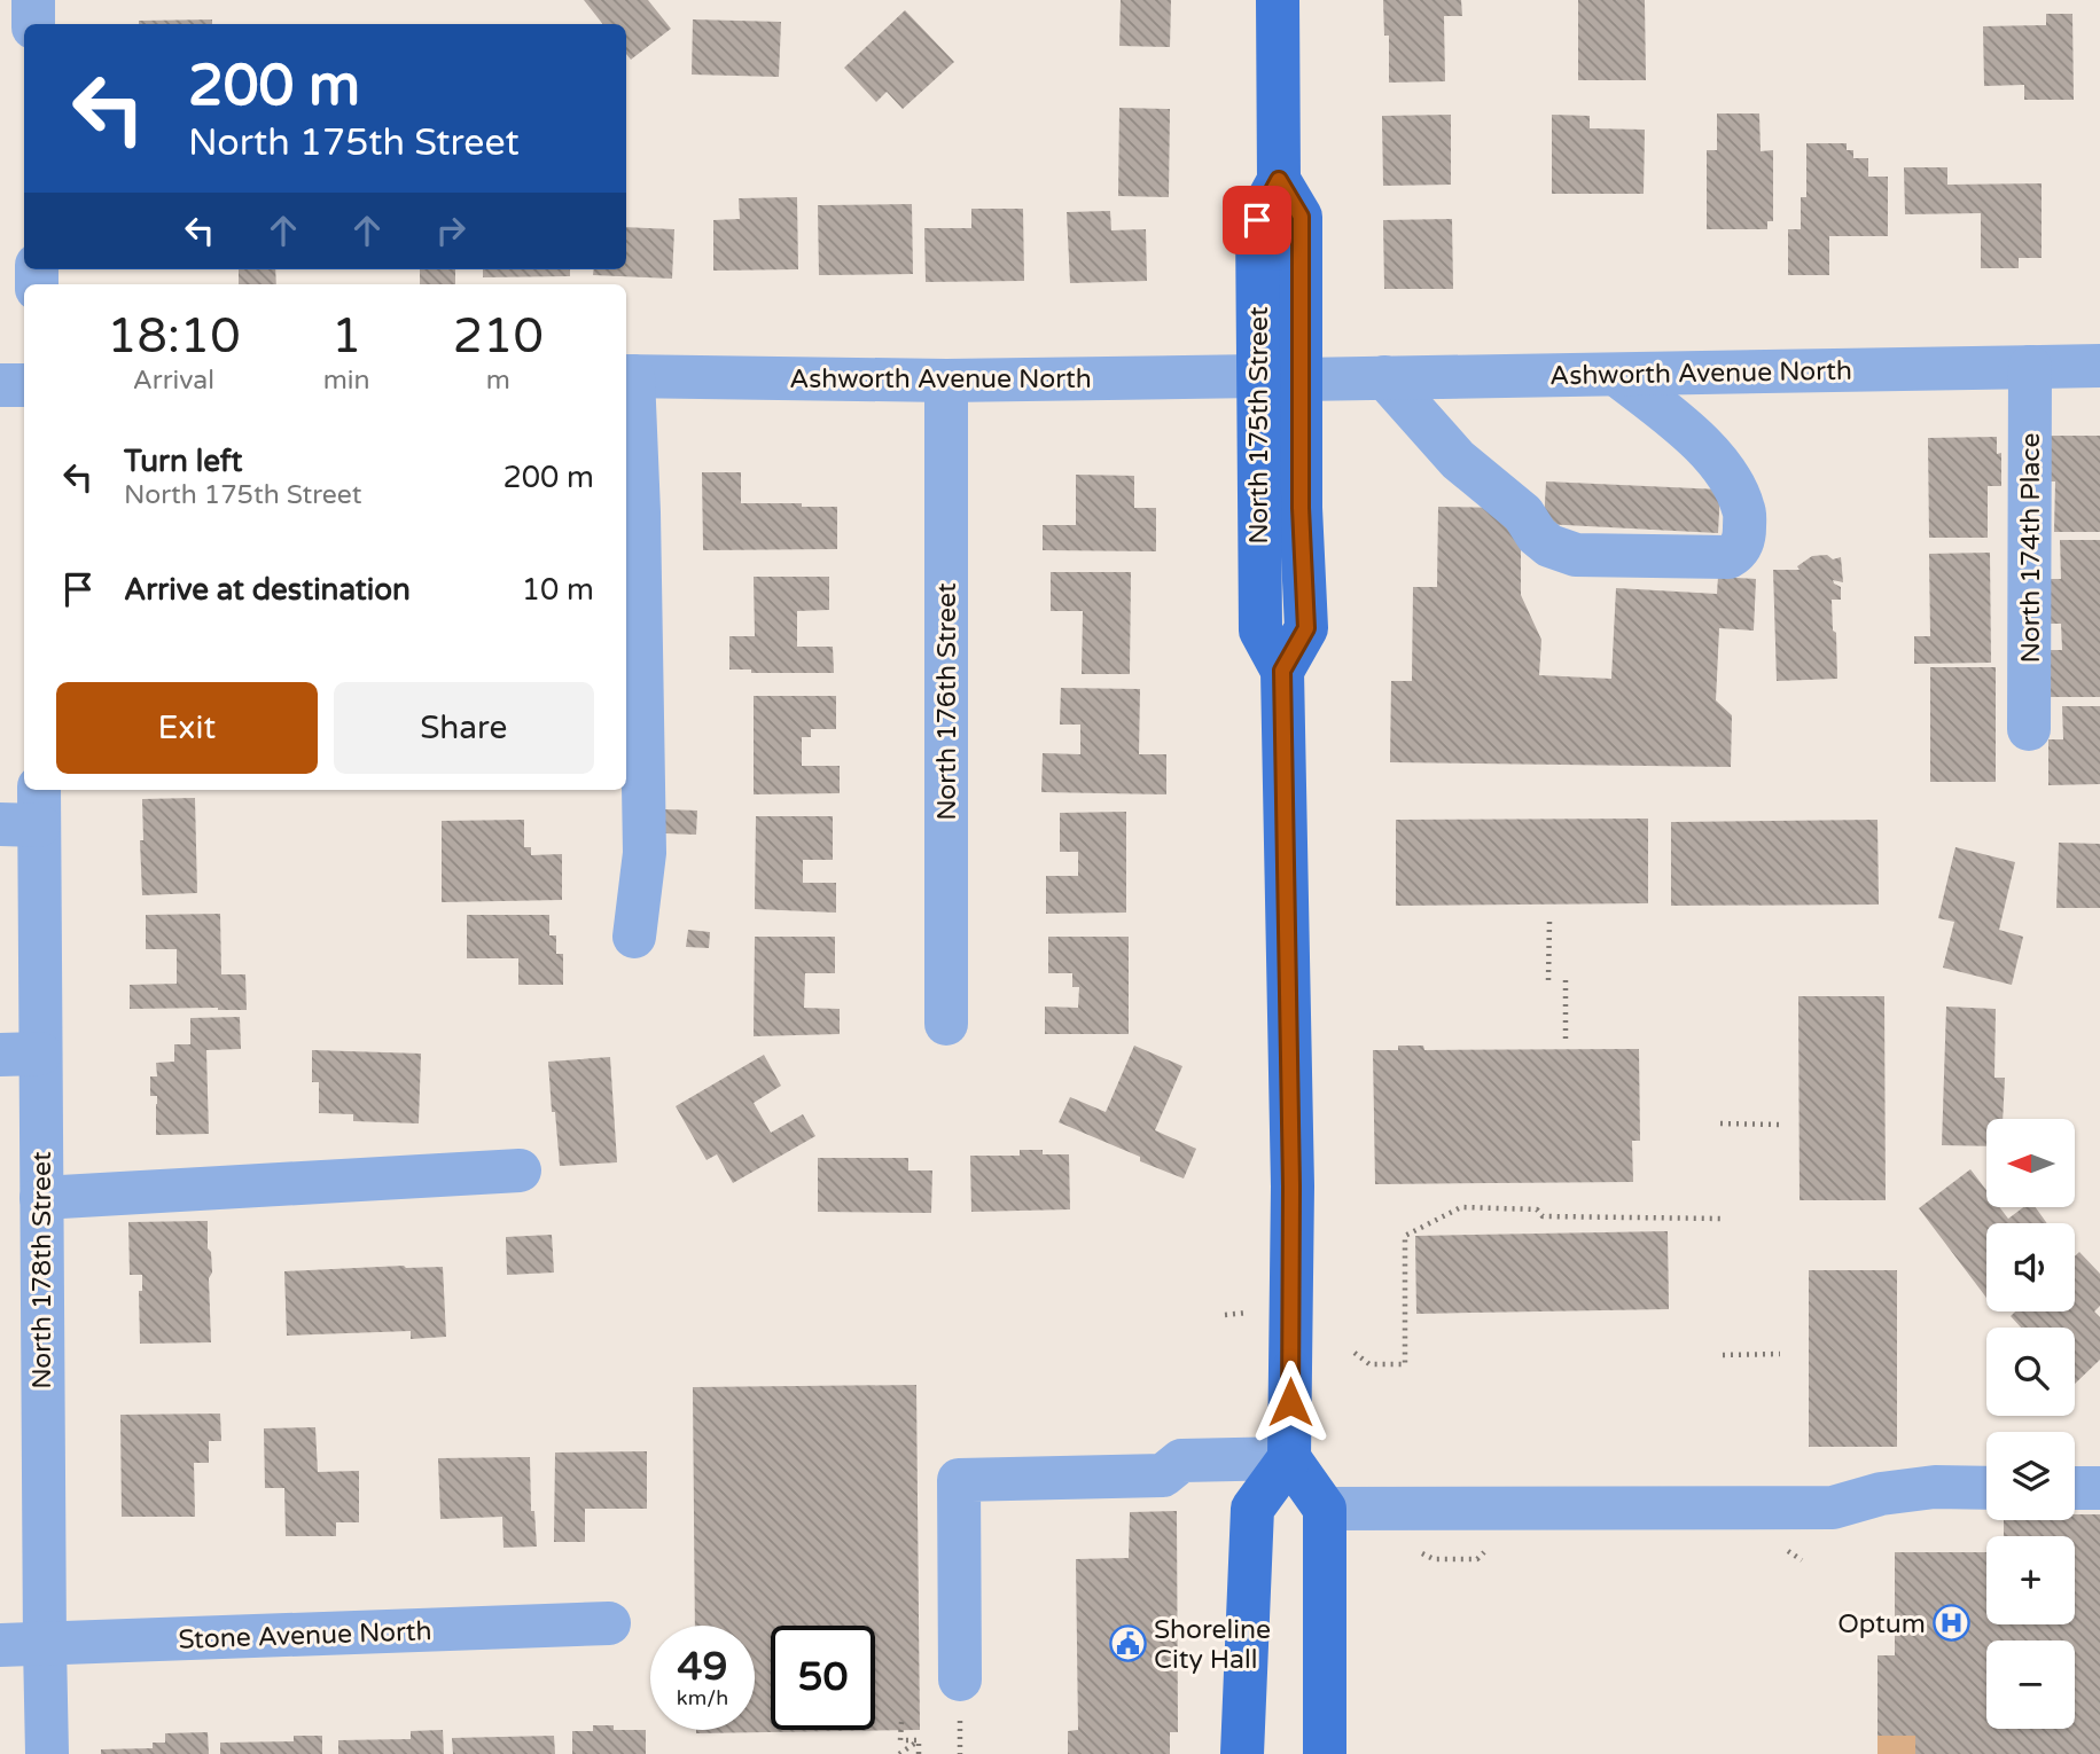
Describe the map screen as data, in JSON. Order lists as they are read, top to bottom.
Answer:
{
  "streets": {
    "main road": ["North 175th Street"],
    "street": [
      "Ashworth Avenue North",
      "North 174th Place",
      "North 176th Street",
      "North 178th Street",
      "Stone Avenue North"
    ]
  },
  "crossings": [
    ["Ashworth Avenue North", "North 175th Street"],
    ["Ashworth Avenue North", "North 174th Place"],
    ["Ashworth Avenue North", "North 176th Street"],
    ["North 178th Street", "Stone Avenue North"]
  ],
  "places": {
    "hospital": ["Optum"],
    "public building": ["Shoreline City Hall"]
  },
  "north": "left",
  "page": {
    "turn": ["200 m", "North 175th Street"],
    "eta": [
      "18:10",
      "Arrival",
      "1",
      "min",
      "210",
      "m"
    ],
    "list": [
      {
        "name": "Turn left",
        "note": "North 175th Street",
        "value": "200 m"
      },
      {
        "name": "Arrive at destination",
        "value": "10 m"
      }
    ],
    "buttons": ["Exit", "Share"],
    "map_buttons": ["+", "−"],
    "speed": "49 km/h",
    "limit": "50"
  }
}
